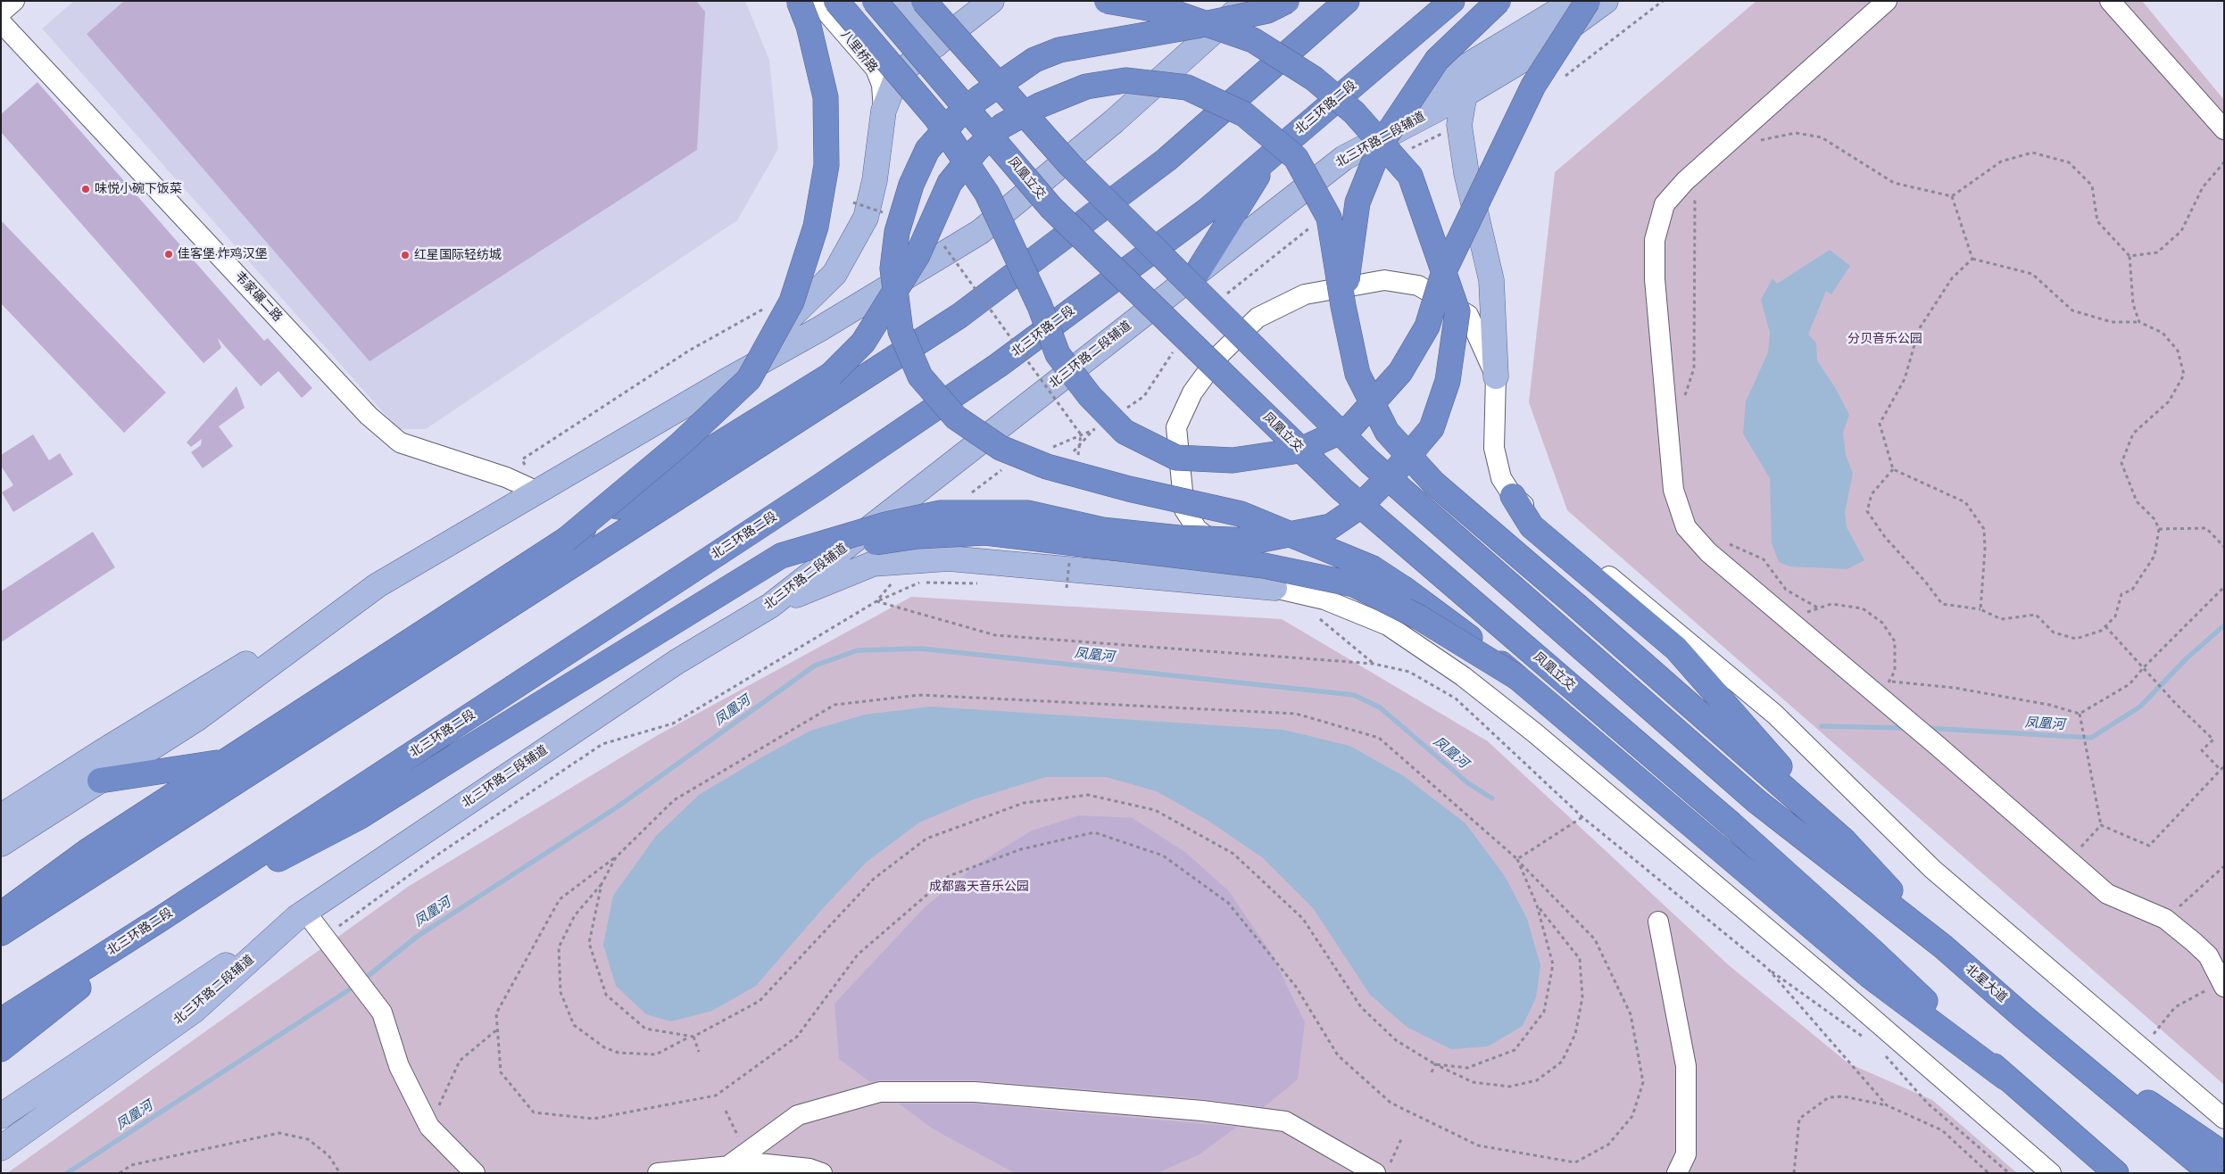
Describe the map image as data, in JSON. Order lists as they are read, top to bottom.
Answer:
{
  "streets": {
    "highway": ["北三环路二段", "凤凰立交", "北星大道"],
    "main road": ["北三环路二段辅道"],
    "street": ["八里桥路", "韦家碾二路"]
  },
  "water": ["凤凰河"],
  "parks": ["分贝音乐公园", "成都露天音乐公园"],
  "places": ["味悦小碗下饭菜", "佳客堡·炸鸡汉堡", "红星国际轻纺城"]
}
